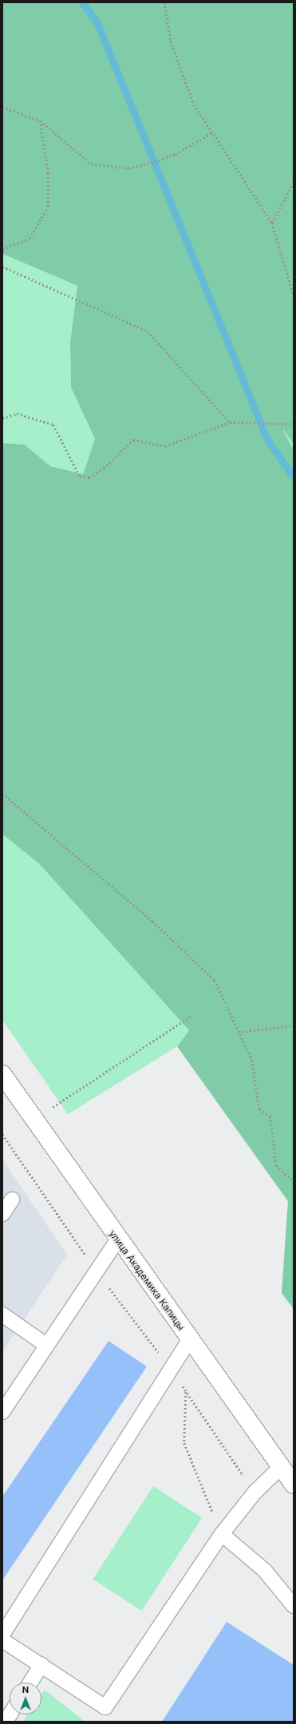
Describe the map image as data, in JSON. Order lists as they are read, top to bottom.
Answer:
{
  "streets": {
    "street": ["улица Академика Капицы"]
  },
  "north": "top"
}
